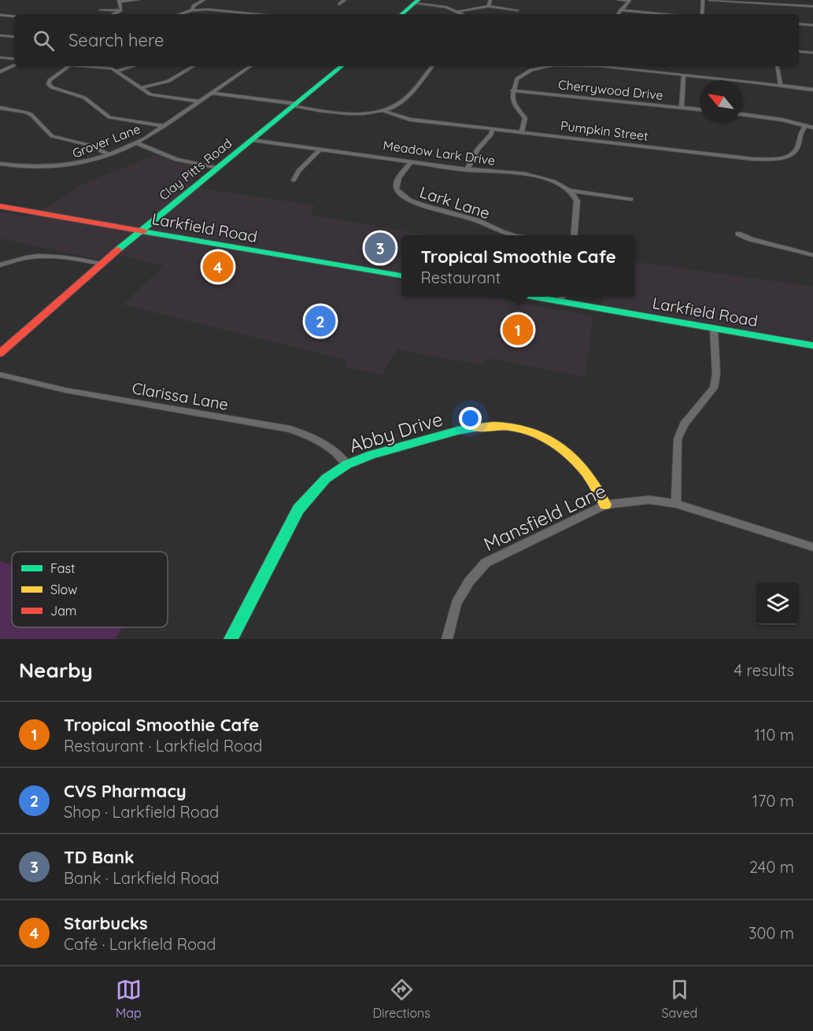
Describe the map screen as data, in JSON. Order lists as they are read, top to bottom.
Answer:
{
  "streets": {
    "street": [
      "Cherrywood Drive",
      "Pumpkin Street",
      "Grover Lane",
      "Meadow Lark Drive",
      "Clay Pitts Road",
      "Lark Lane",
      "Larkfield Road",
      "Clarissa Lane",
      "Abby Drive",
      "Mansfield Lane"
    ]
  },
  "crossings": [
    ["Meadow Lark Drive", "Clay Pitts Road"],
    ["Meadow Lark Drive", "Lark Lane"],
    ["Clay Pitts Road", "Larkfield Road"],
    ["Clarissa Lane", "Abby Drive"],
    ["Abby Drive", "Mansfield Lane"]
  ],
  "legend": ["Fast", "Slow", "Jam"],
  "north": "top left",
  "page": {
    "search": "Search here",
    "pins": [
      "3",
      "4",
      "2",
      "1"
    ],
    "popup": ["Tropical Smoothie Cafe", "Restaurant"],
    "heading": ["Nearby", "4 results"],
    "list": [
      {
        "mark": "1",
        "name": "Tropical Smoothie Cafe",
        "note": "Restaurant · Larkfield Road",
        "value": "110 m"
      },
      {
        "mark": "2",
        "name": "CVS Pharmacy",
        "note": "Shop · Larkfield Road",
        "value": "170 m"
      },
      {
        "mark": "3",
        "name": "TD Bank",
        "note": "Bank · Larkfield Road",
        "value": "240 m"
      },
      {
        "mark": "4",
        "name": "Starbucks",
        "note": "Café · Larkfield Road",
        "value": "300 m"
      }
    ],
    "nav": ["Map", "Directions", "Saved"]
  }
}
